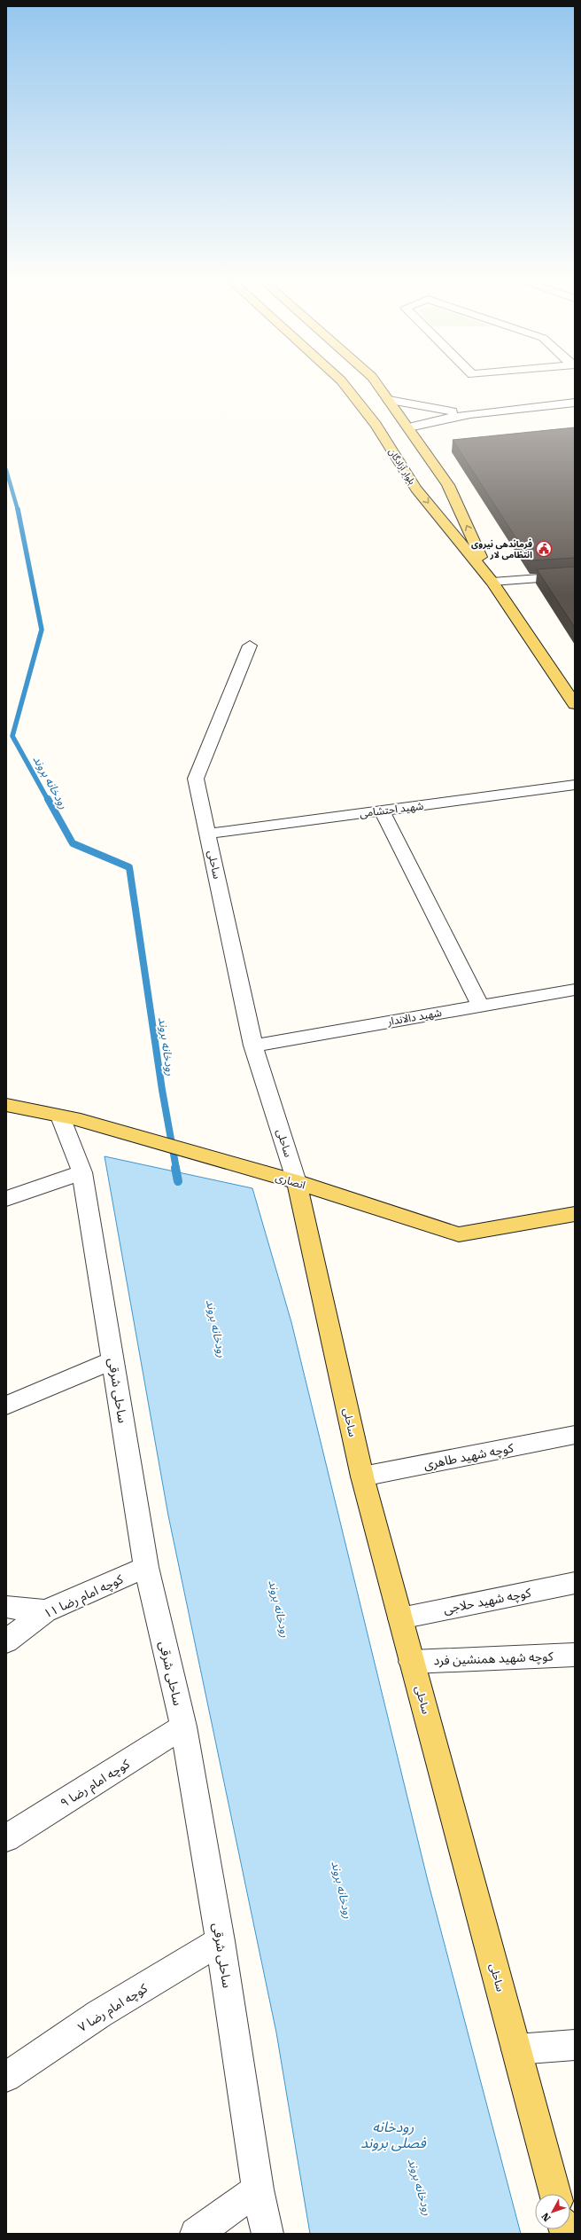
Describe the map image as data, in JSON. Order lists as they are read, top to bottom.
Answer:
{
  "streets": {
    "main road": ["بلوار آزادگان", "ساحلی", "انصاری"],
    "street": [
      "شهید احتشامی",
      "شهید دالاندار",
      "ساحلی شرقی",
      "کوچه شهید طاهری",
      "کوچه امام رضا ۱۱",
      "کوچه شهید حلاجی",
      "کوچه شهید همنشین فرد",
      "کوچه امام رضا ۹",
      "کوچه امام رضا ۷"
    ]
  },
  "crossings": [
    ["شهید احتشامی", "ساحلی"],
    ["ساحلی", "شهید دالاندار"],
    ["ساحلی", "انصاری"],
    ["ساحلی", "کوچه شهید طاهری"],
    ["ساحلی", "کوچه شهید حلاجی"],
    ["ساحلی", "کوچه شهید همنشین فرد"],
    ["انصاری", "ساحلی شرقی"],
    ["ساحلی شرقی", "کوچه امام رضا ۱۱"],
    ["ساحلی شرقی", "کوچه امام رضا ۹"],
    ["ساحلی شرقی", "کوچه امام رضا ۷"]
  ],
  "water": ["رودخانه بروند", "رودخانه فصلی بروند"],
  "places": {
    "public building": ["فرماندهی نیروی انتظامی لار"]
  },
  "north": "bottom left"
}
